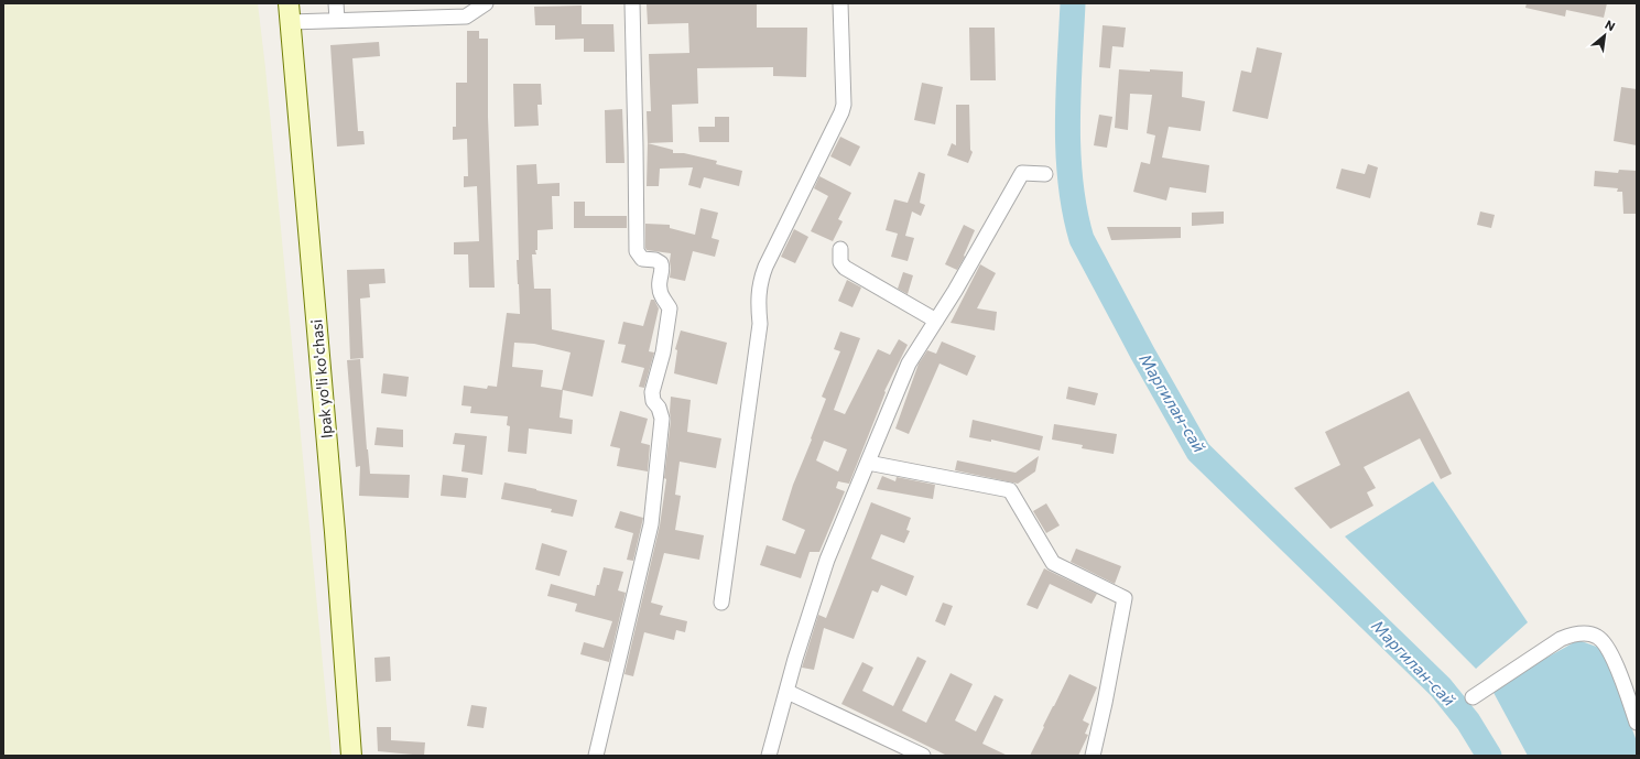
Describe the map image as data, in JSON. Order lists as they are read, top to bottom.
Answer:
{
  "streets": {
    "main road": ["Ipak yo'li ko'chasi"]
  },
  "water": ["Маргилан-сай"],
  "north": "top right"
}
